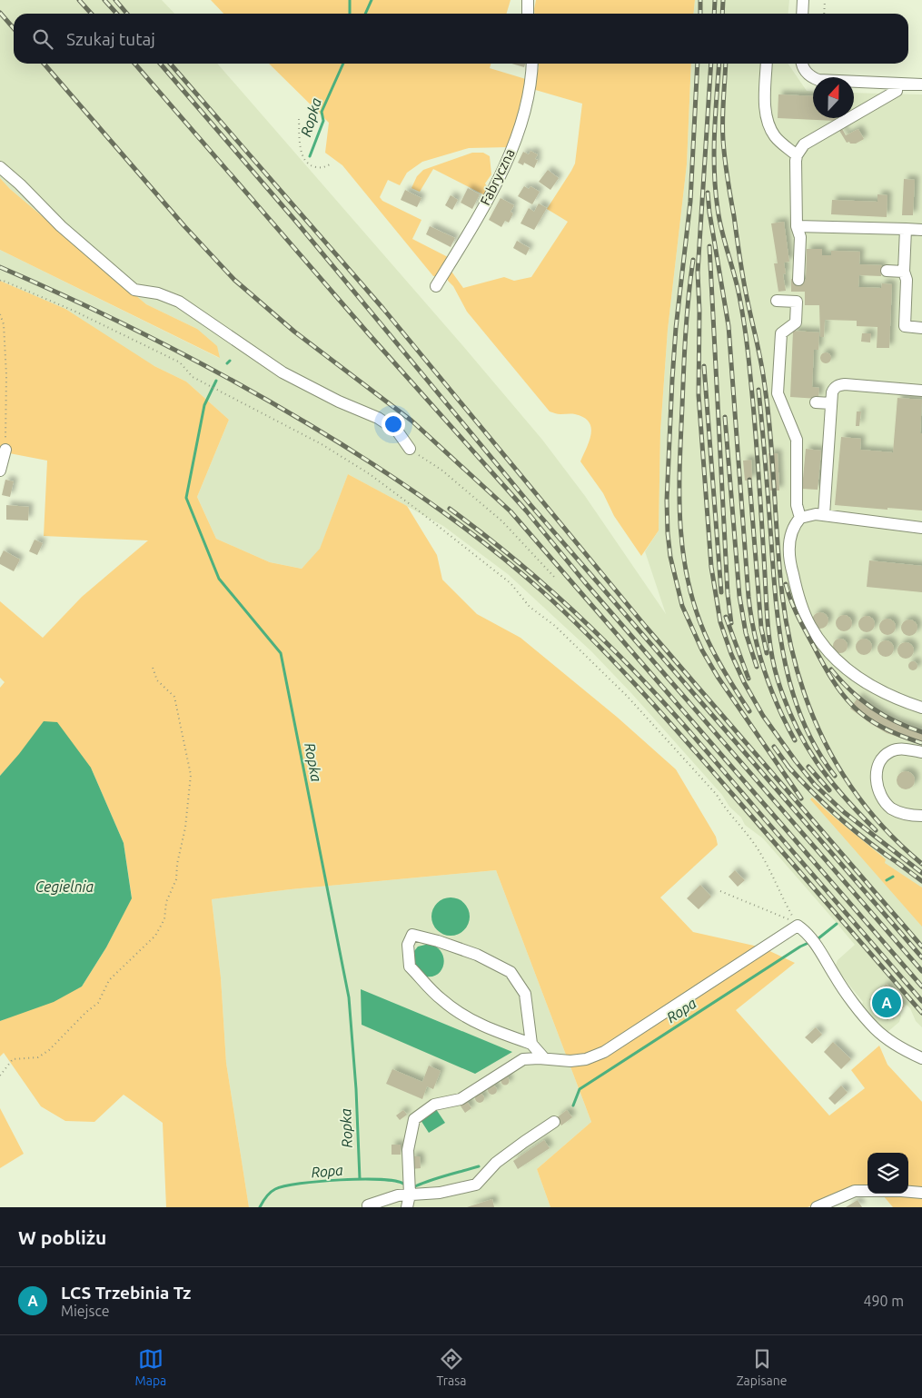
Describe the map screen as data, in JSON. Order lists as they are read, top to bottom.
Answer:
{
  "streets": {
    "street": ["Fabryczna"]
  },
  "water": ["Ropka", "Cegielnia", "Ropa"],
  "north": "top",
  "page": {
    "search": "Szukaj tutaj",
    "pins": "A",
    "heading": "W pobliżu",
    "list": [
      {
        "mark": "A",
        "name": "LCS Trzebinia Tz",
        "note": "Miejsce",
        "value": "490 m"
      }
    ],
    "nav": ["Mapa", "Trasa", "Zapisane"]
  }
}
